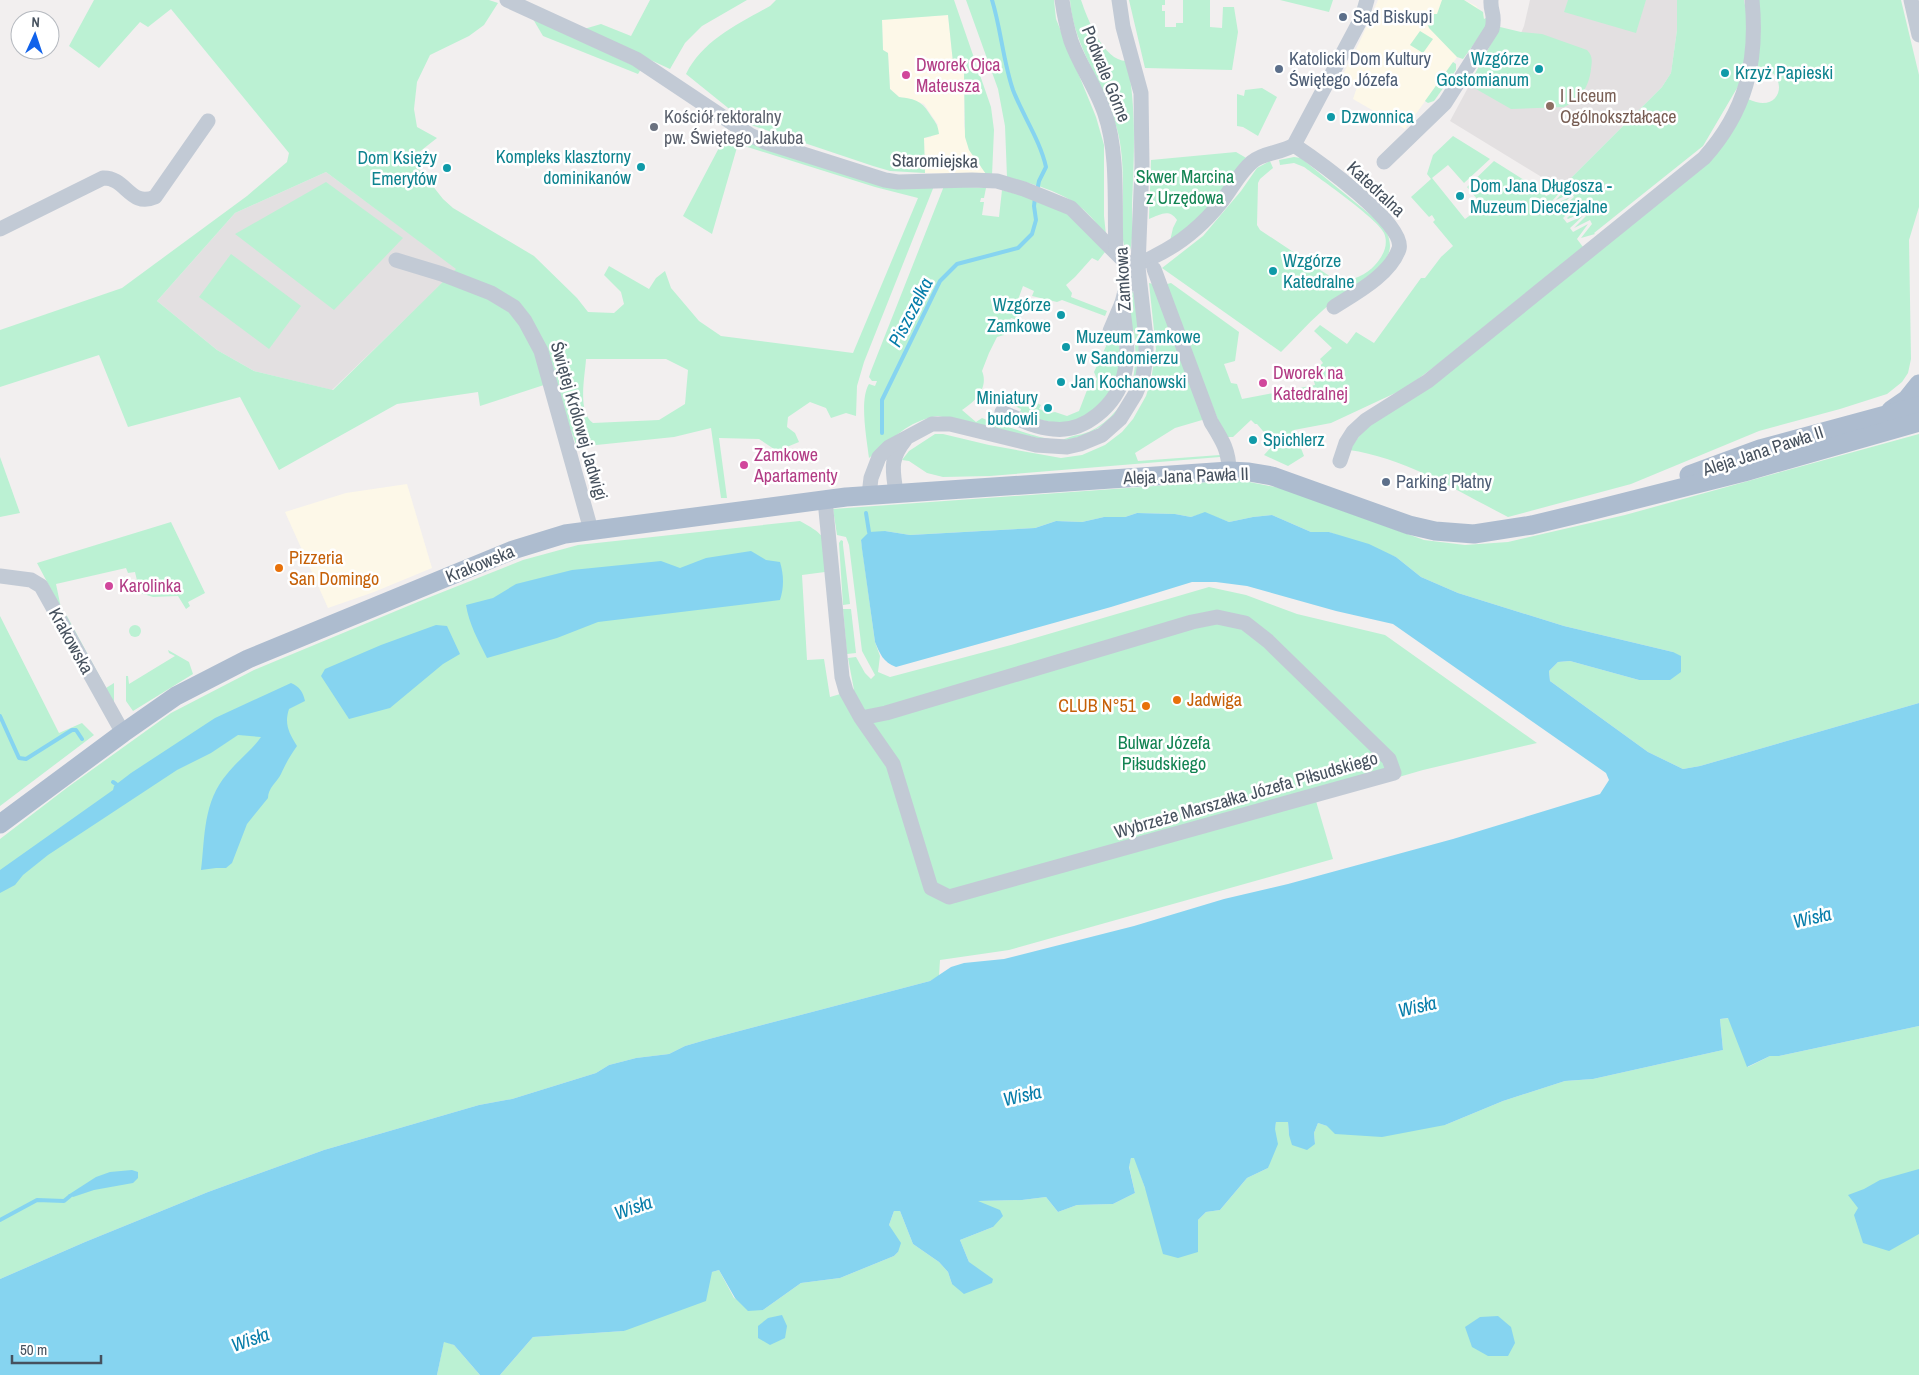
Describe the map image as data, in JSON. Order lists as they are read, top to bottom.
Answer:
{
  "streets": {
    "main road": ["Aleja Jana Pawła II", "Krakowska"],
    "street": [
      "Podwale Górne",
      "Staromiejska",
      "Katedralna",
      "Zamkowa",
      "Świętej Królowej Jadwigi",
      "Wybrzeże Marszałka Józefa Piłsudskiego"
    ]
  },
  "crossings": [
    ["Podwale Górne", "Staromiejska"],
    ["Staromiejska", "Zamkowa"],
    ["Zamkowa", "Aleja Jana Pawła II"],
    ["Zamkowa", "Krakowska"],
    ["Świętej Królowej Jadwigi", "Krakowska"],
    ["Aleja Jana Pawła II", "Krakowska"],
    ["Krakowska", "Wybrzeże Marszałka Józefa Piłsudskiego"]
  ],
  "water": ["Piszczelka", "Wisła"],
  "parks": ["Skwer Marcina z Urzędowa", "Bulwar Józefa Piłsudskiego"],
  "places": [
    "Sąd Biskupi",
    "Katolicki Dom Kultury Świętego Józefa",
    "Wzgórze Gostomianum",
    "Krzyż Papieski",
    "Dworek Ojca Mateusza",
    "I Liceum Ogólnokształcące",
    "Dzwonnica",
    "Kościół rektoralny pw. Świętego Jakuba",
    "Kompleks klasztorny dominikanów",
    "Dom Księży Emerytów",
    "Dom Jana Długosza - Muzeum Diecezjalne",
    "Wzgórze Katedralne",
    "Wzgórze Zamkowe",
    "Muzeum Zamkowe w Sandomierzu",
    "Jan Kochanowski",
    "Dworek na Katedralnej",
    "Miniatury budowli",
    "Spichlerz",
    "Zamkowe Apartamenty",
    "Parking Płatny",
    "Pizzeria San Domingo",
    "Karolinka",
    "Jadwiga",
    "CLUB N°51"
  ],
  "scale_bar": "50 m",
  "north": "top"
}
